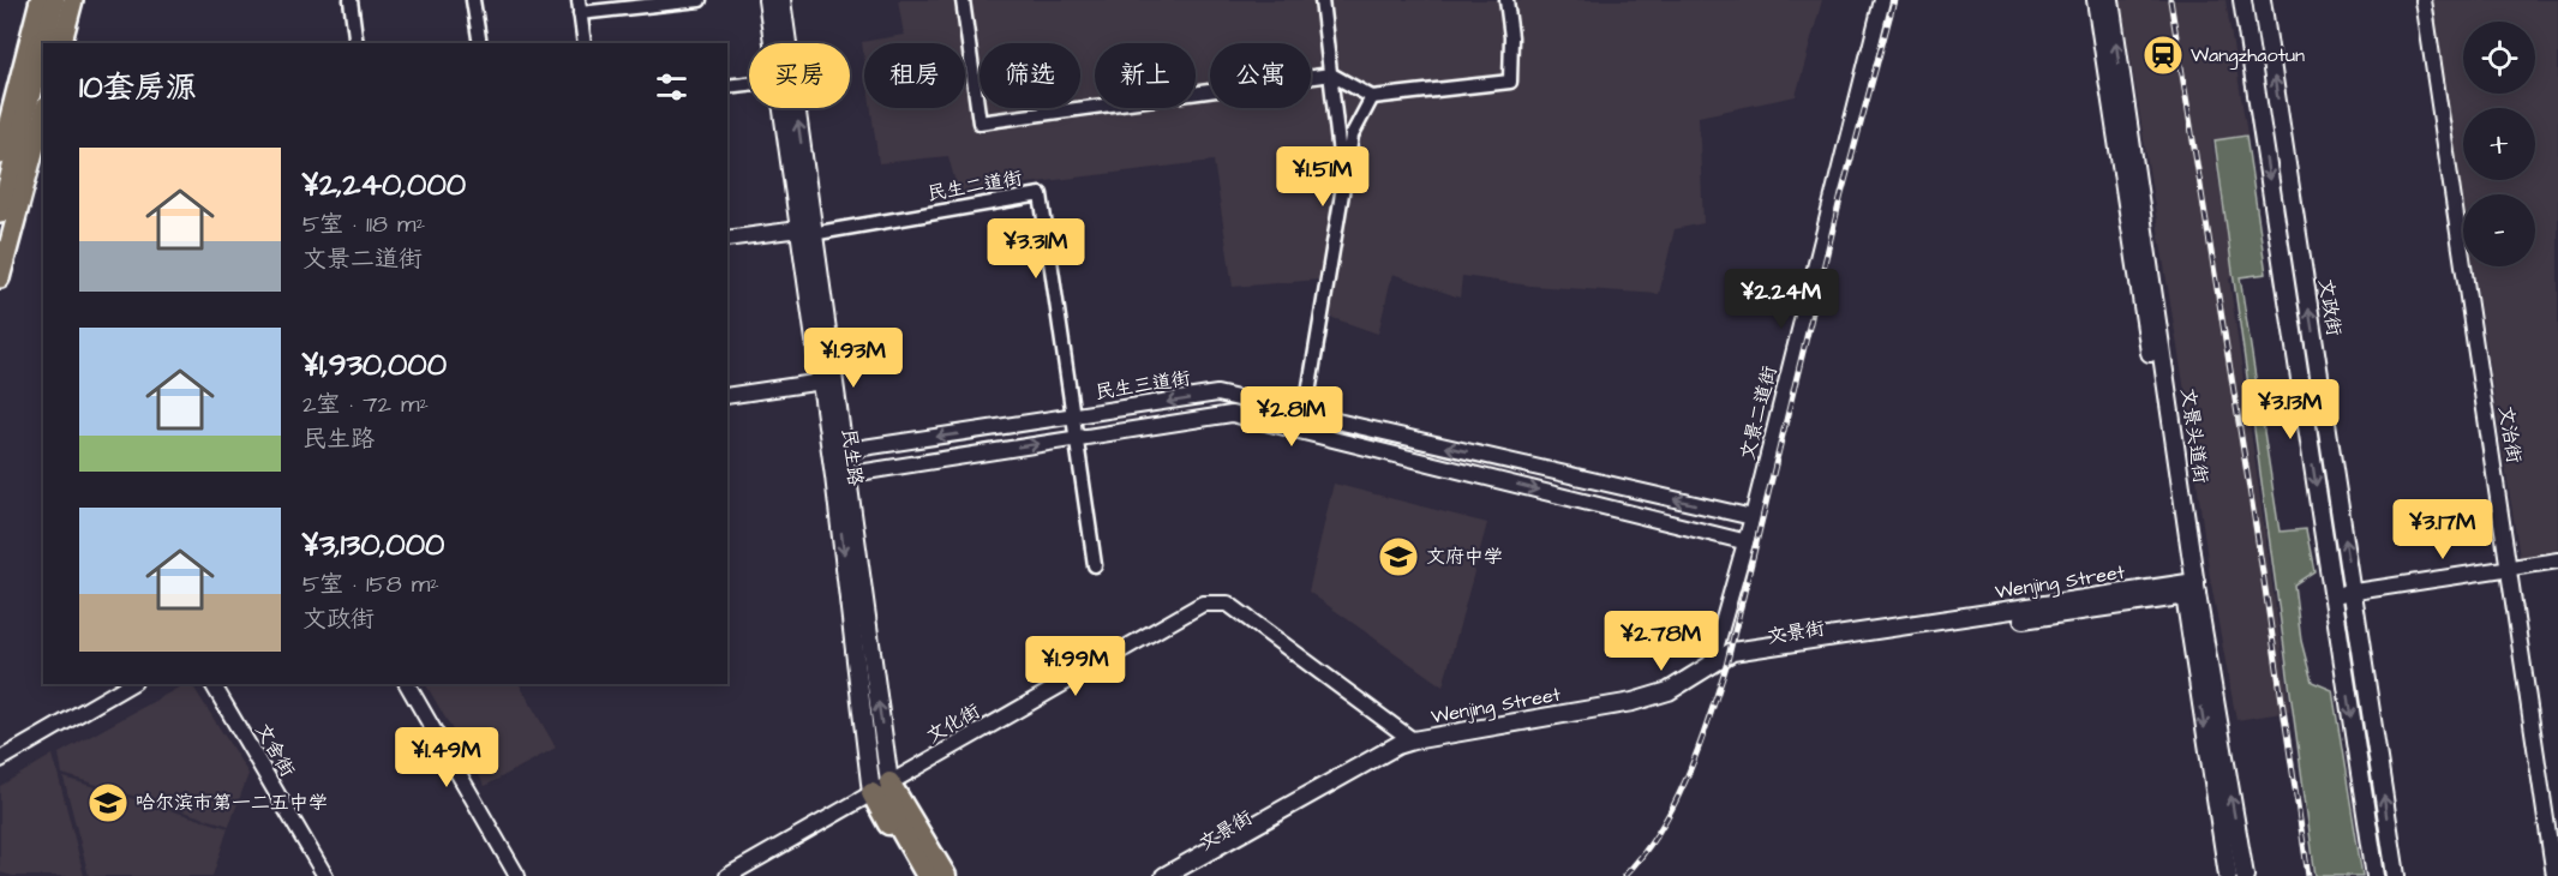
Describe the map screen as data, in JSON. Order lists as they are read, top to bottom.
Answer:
{
  "streets": {
    "main road": [
      "文政街",
      "文景头道街",
      "民生路",
      "Wenjing Street",
      "文景街"
    ],
    "street": [
      "民生二道街",
      "民生三道街",
      "文景二道街",
      "文治街",
      "文化街",
      "文舍街"
    ]
  },
  "crossings": [
    ["民生二道街", "民生三道街"],
    ["民生二道街", "民生路"],
    ["民生三道街", "文景二道街"],
    ["民生三道街", "民生路"],
    ["文景二道街", "Wenjing Street"],
    ["文景头道街", "Wenjing Street"],
    ["文景头道街", "文景街"],
    ["民生路", "文化街"],
    ["Wenjing Street", "文景街"],
    ["Wenjing Street", "文化街"]
  ],
  "places": {
    "station": ["Wangzhaotun"],
    "school or university": ["文府中学", "哈尔滨市第一二五中学"]
  },
  "page": {
    "map_buttons": ["+", "−"],
    "chip": [
      "买房",
      "租房",
      "筛选",
      "新上",
      "公寓"
    ],
    "heading": "10套房源",
    "list": [
      {
        "name": "¥2,240,000",
        "note": "5室 · 118 m² · 文景二道街"
      },
      {
        "name": "¥1,930,000",
        "note": "2室 · 72 m² · 民生路"
      },
      {
        "name": "¥3,130,000",
        "note": "5室 · 158 m² · 文政街"
      }
    ],
    "price": [
      "¥1.51M",
      "¥3.31M",
      "¥2.24M",
      "¥1.93M",
      "¥3.13M",
      "¥2.81M",
      "¥3.17M",
      "¥2.78M",
      "¥1.99M",
      "¥1.49M"
    ]
  }
}
